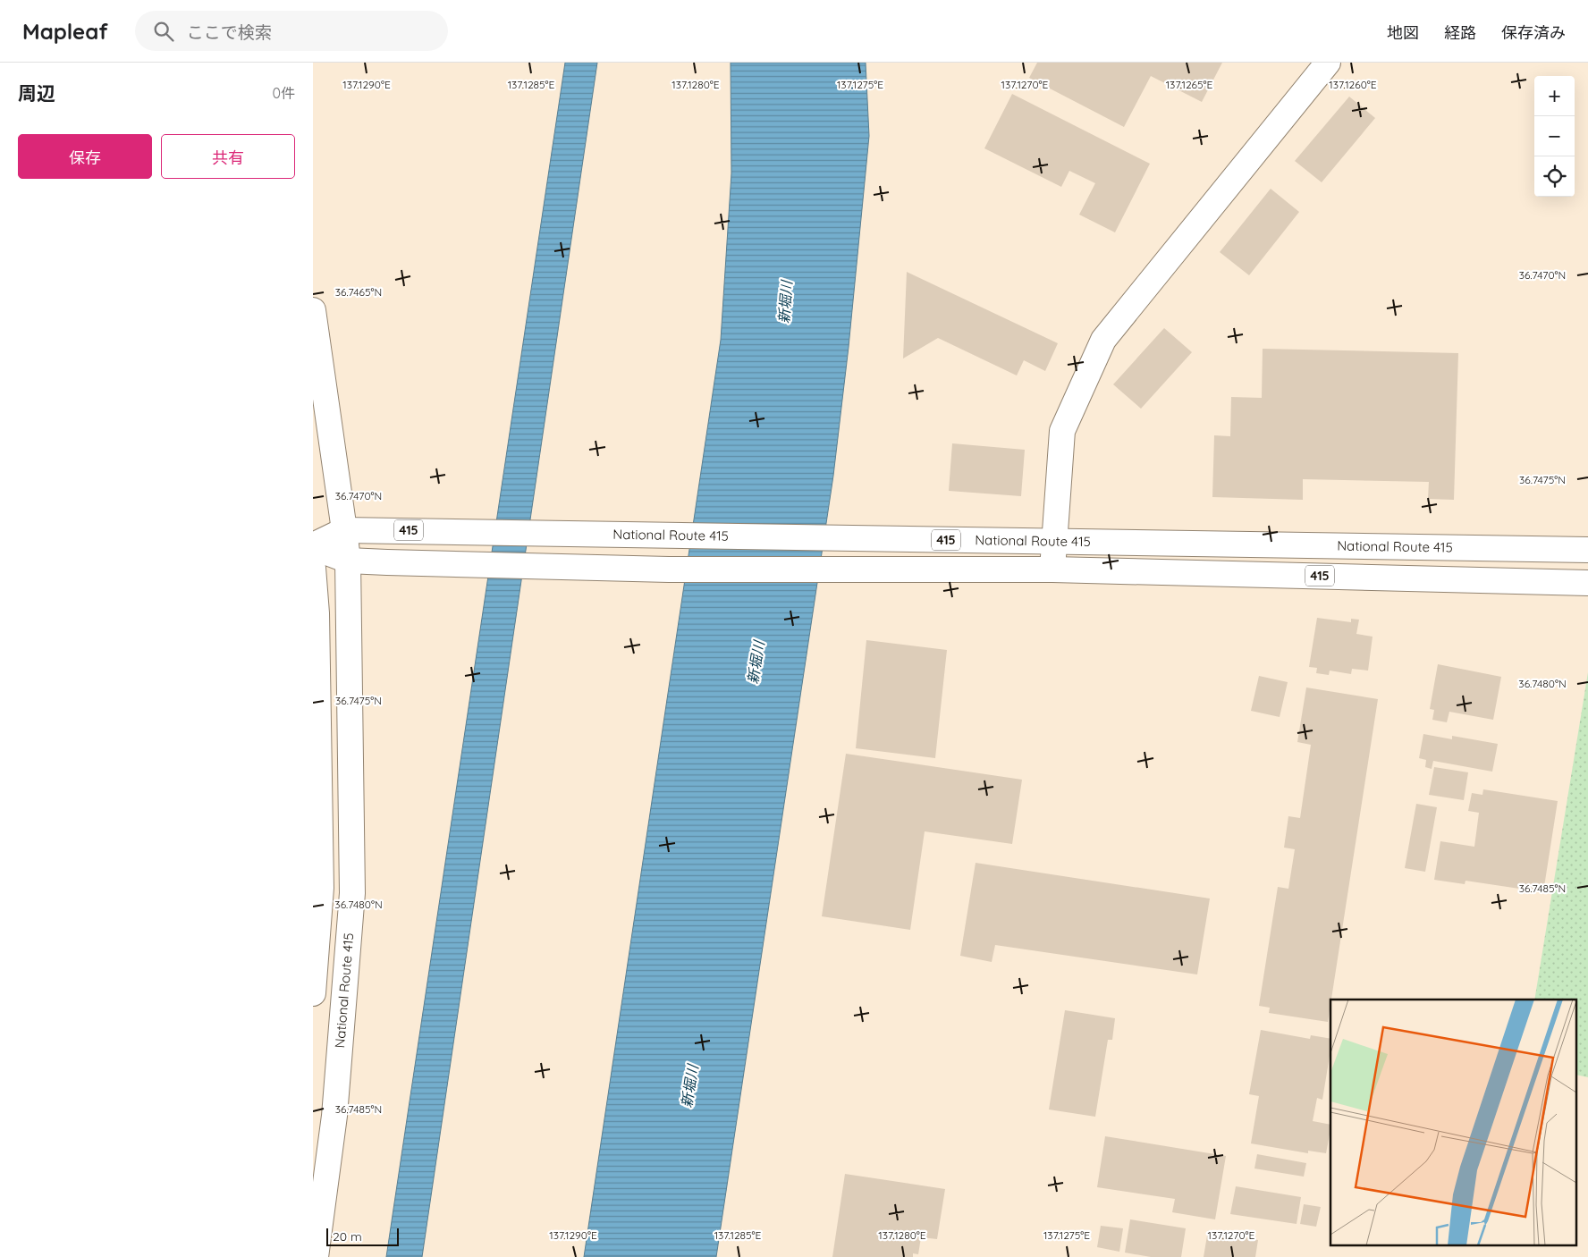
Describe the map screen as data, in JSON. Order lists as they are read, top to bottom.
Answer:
{
  "streets": {
    "main road": ["415", "National Route 415"]
  },
  "water": ["新堀川"],
  "scale_bar": "20 m",
  "page": {
    "header": "Mapleaf",
    "search": "ここで検索",
    "nav": ["地図", "経路", "保存済み"],
    "heading": ["周辺", "0件"],
    "map_buttons": ["+", "−"],
    "buttons": ["保存", "共有"],
    "scale": "20 m"
  },
  "coordinates": [
    "137.1290°E",
    "137.1285°E",
    "137.1280°E",
    "137.1275°E",
    "137.1270°E",
    "137.1265°E",
    "137.1260°E",
    "36.7470°N",
    "36.7465°N",
    "36.7475°N",
    "36.7480°N",
    "36.7485°N"
  ]
}
